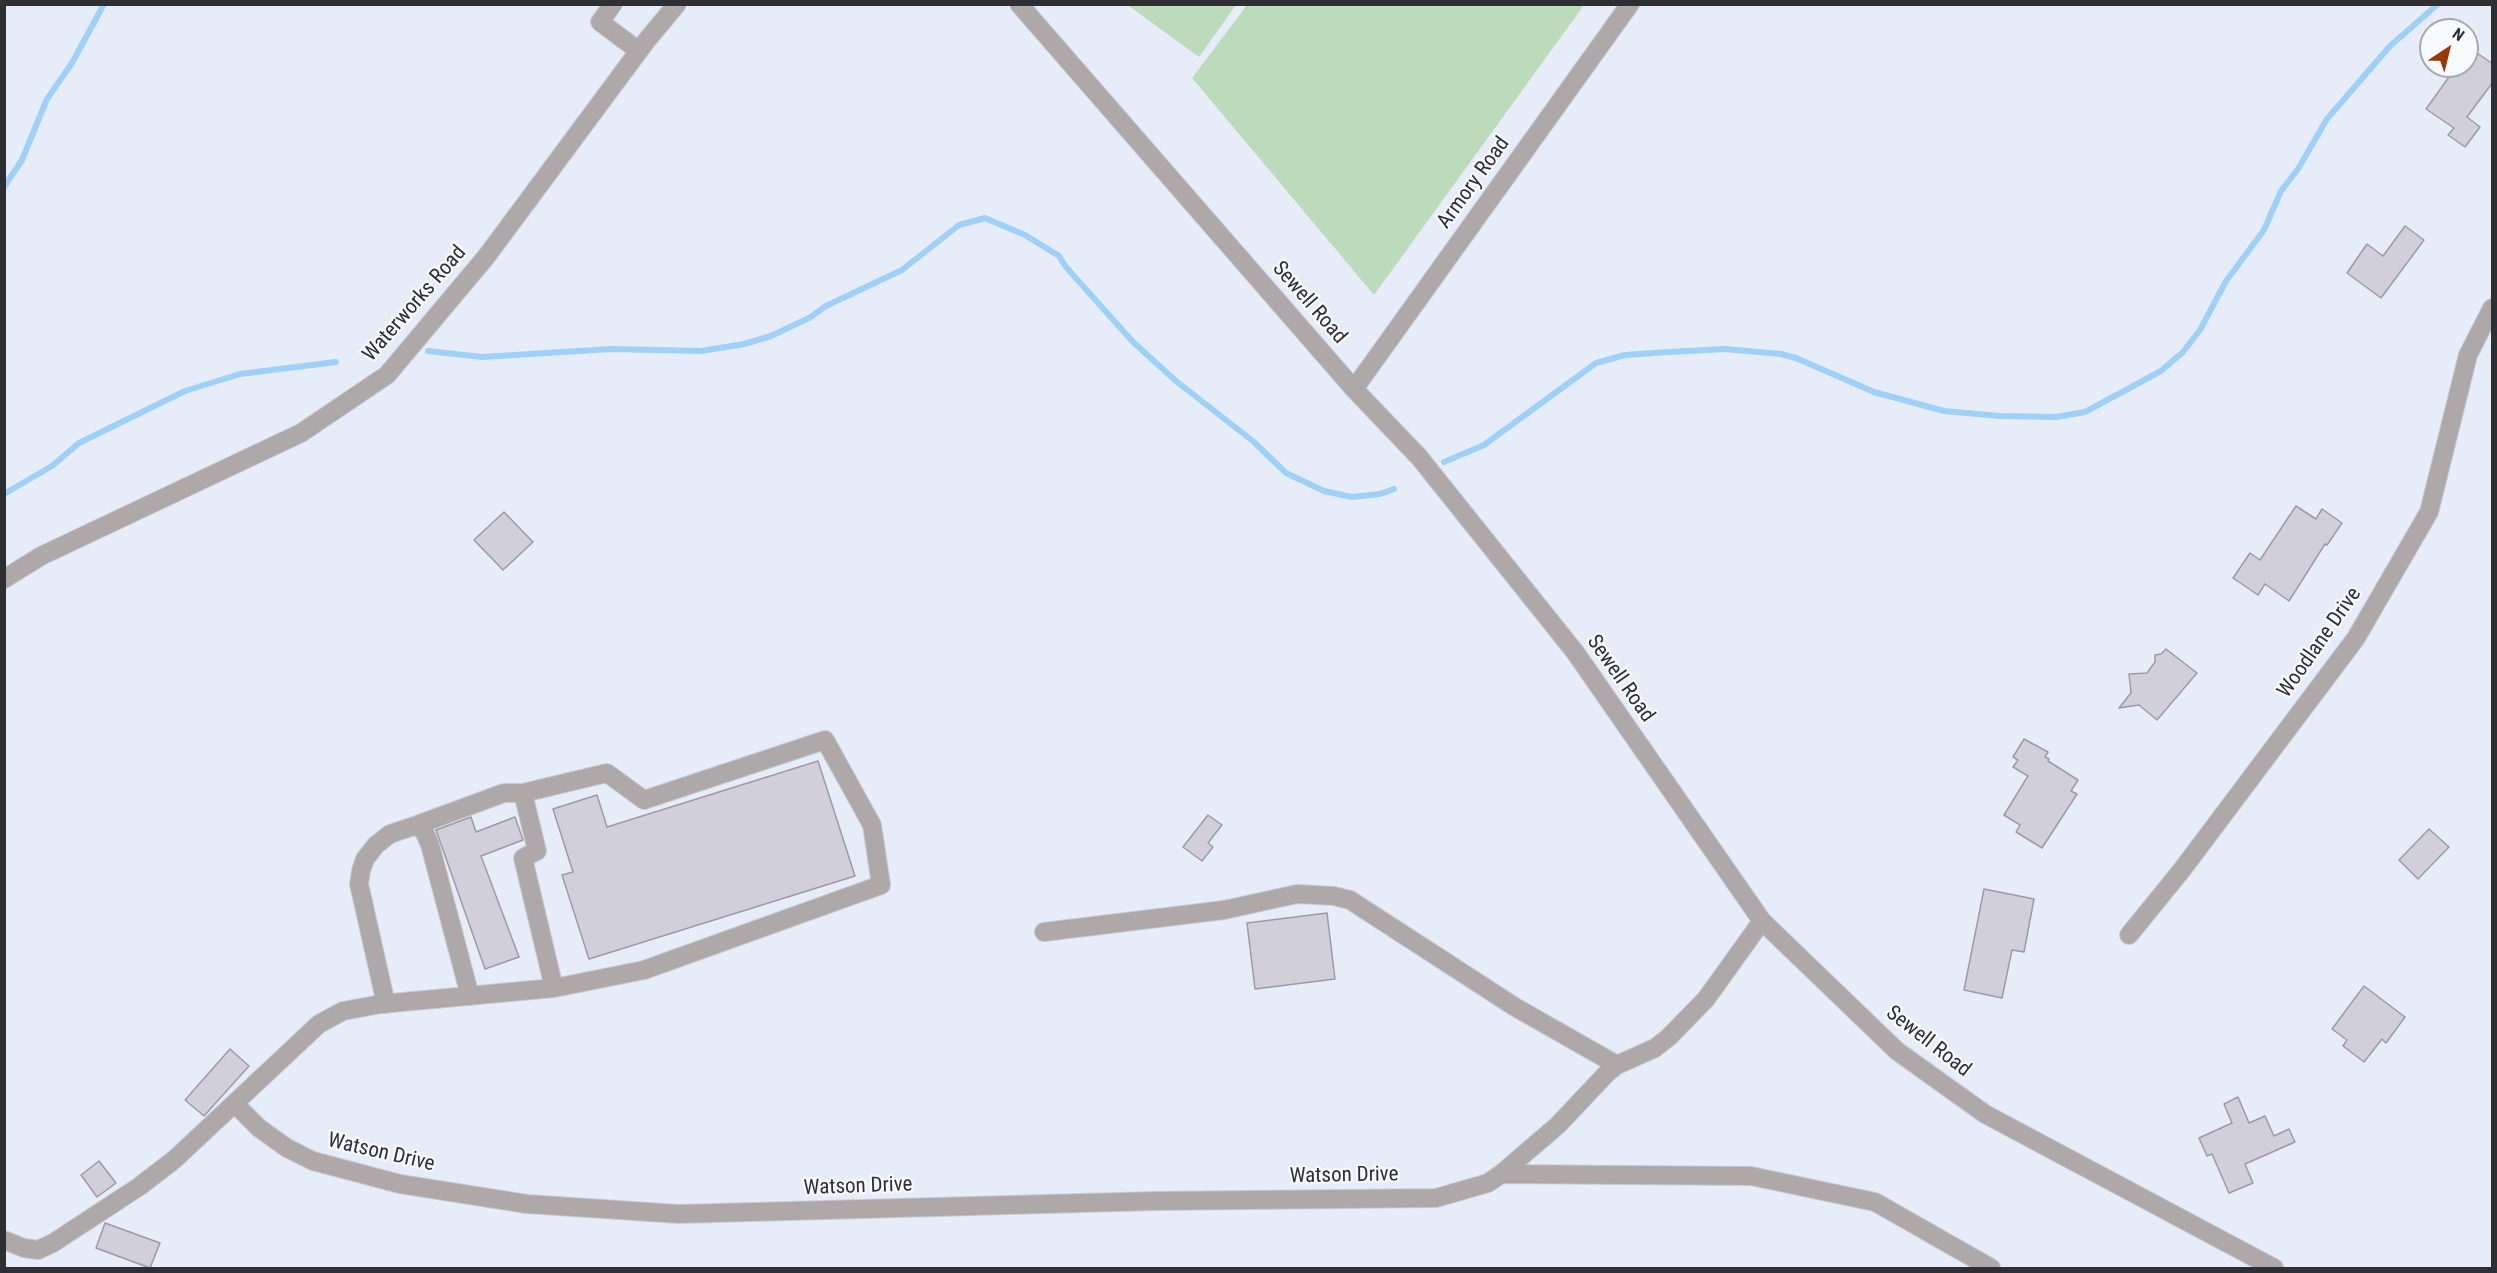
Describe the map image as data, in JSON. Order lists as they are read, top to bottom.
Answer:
{
  "streets": {
    "street": [
      "Armory Road",
      "Sewell Road",
      "Waterworks Road",
      "Woodlane Drive",
      "Watson Drive"
    ]
  },
  "crossings": [
    ["Armory Road", "Sewell Road"]
  ],
  "north": "top right"
}
